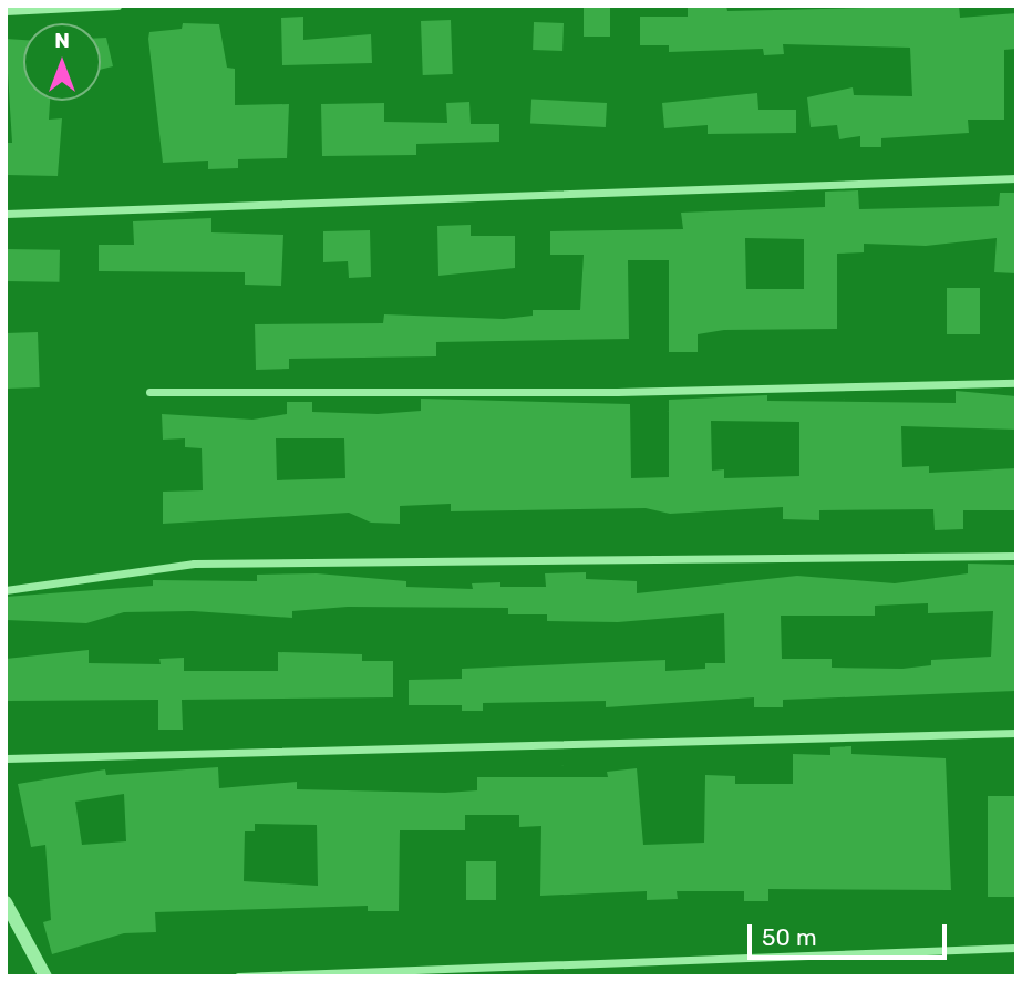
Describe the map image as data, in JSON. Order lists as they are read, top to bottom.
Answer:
{
  "scale_bar": "50 m",
  "north": "top"
}
